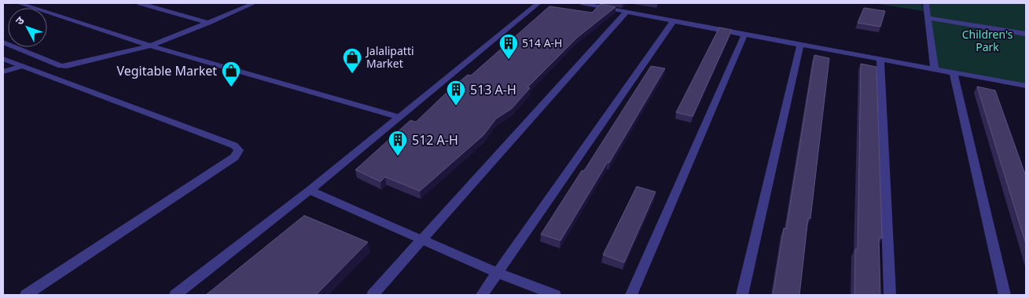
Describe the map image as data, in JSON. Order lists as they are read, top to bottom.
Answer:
{
  "parks": ["Children's Park"],
  "places": {
    "building": ["514 A-H", "513 A-H", "512 A-H"],
    "shop": ["Jalalipatti Market", "Vegitable Market"]
  },
  "north": "top left"
}
